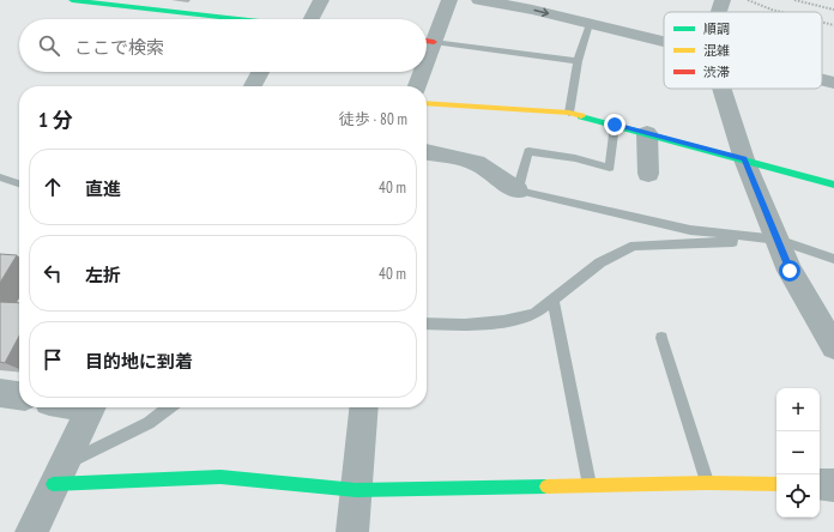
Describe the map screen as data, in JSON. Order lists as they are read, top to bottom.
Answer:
{
  "legend": ["順調", "混雑", "渋滞"],
  "page": {
    "search": "ここで検索",
    "heading": ["1 分", "徒歩 · 80 m"],
    "list": [
      ["直進", "40 m"],
      ["左折", "40 m"],
      "目的地に到着"
    ],
    "map_buttons": ["+", "−"]
  }
}
